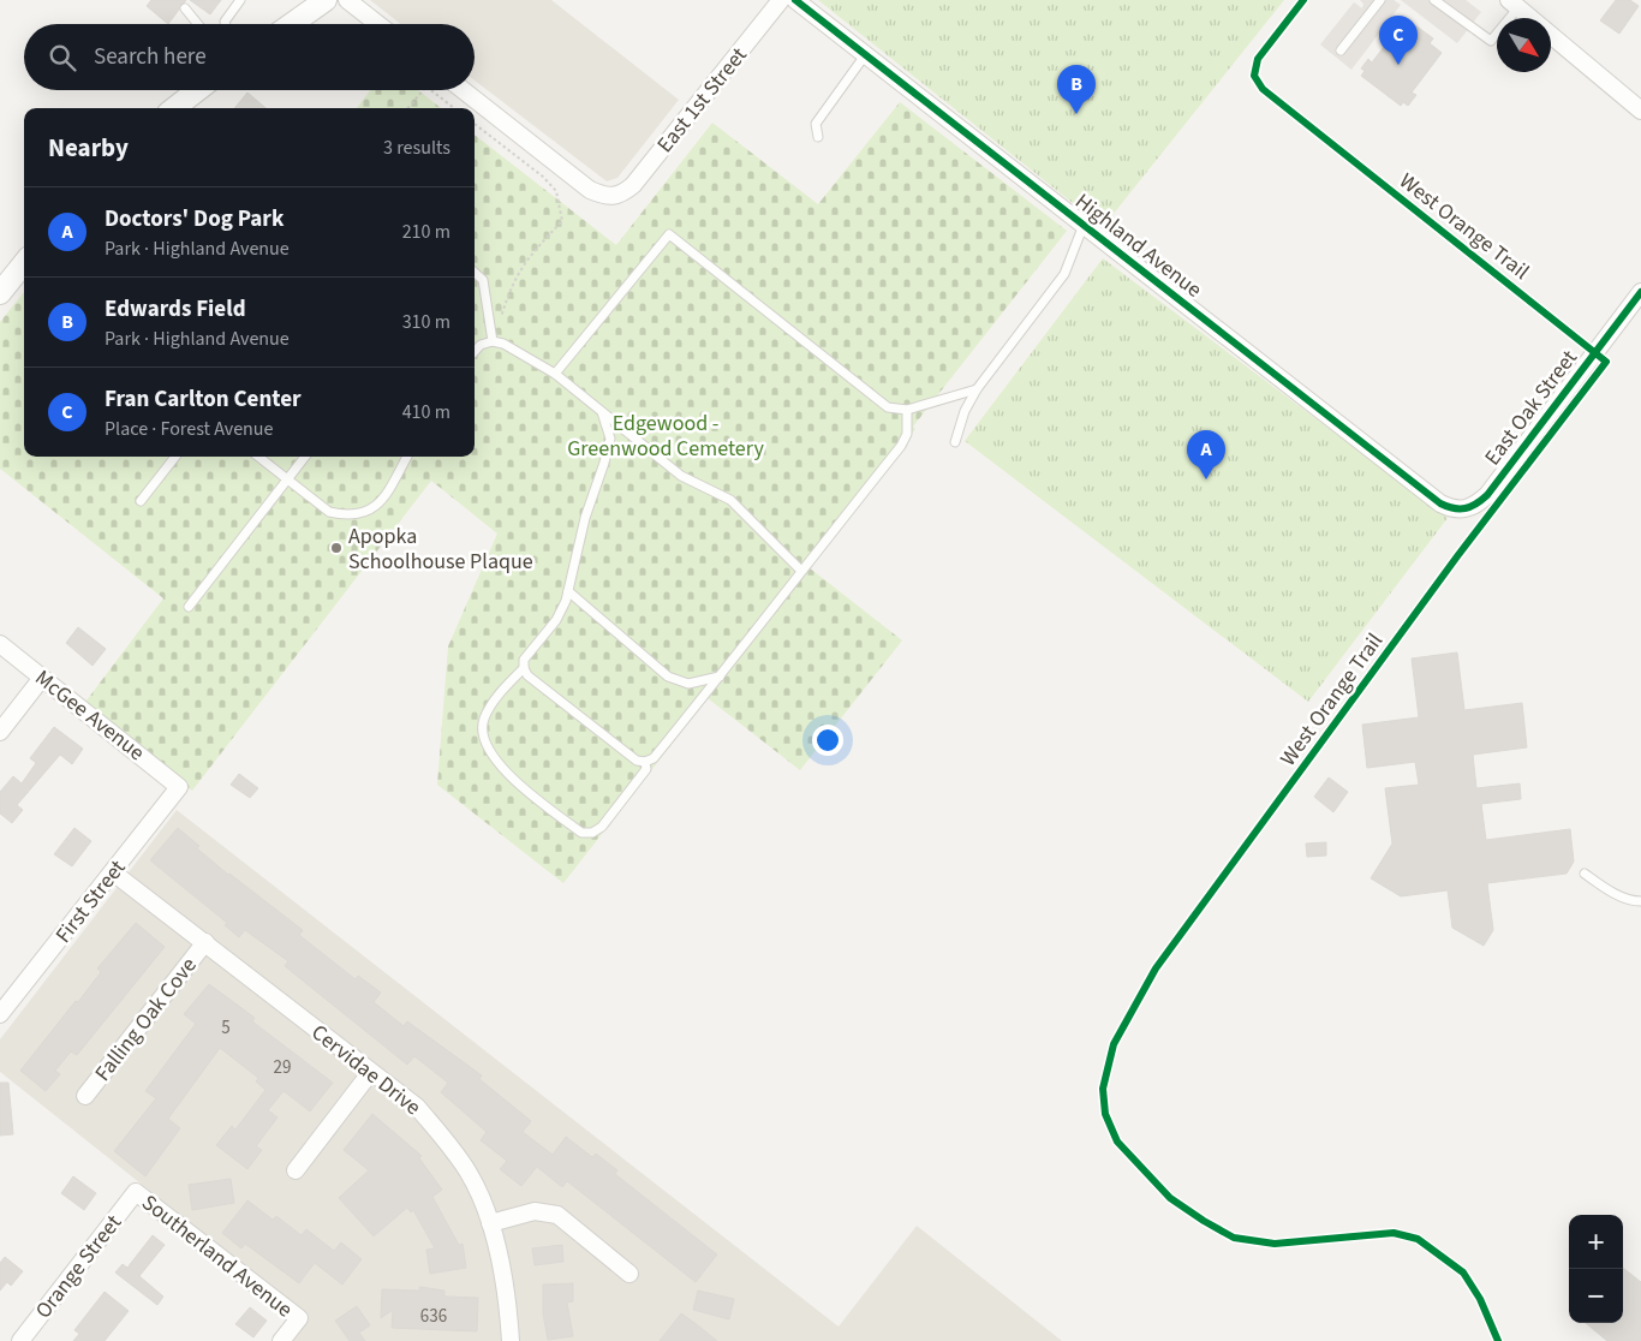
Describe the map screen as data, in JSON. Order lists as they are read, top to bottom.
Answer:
{
  "streets": {
    "street": [
      "East 1st Street",
      "Highland Avenue",
      "East Oak Street",
      "McGee Avenue",
      "First Street",
      "Falling Oak Cove",
      "Cervidae Drive",
      "Southerland Avenue",
      "Orange Street"
    ],
    "cycle path": ["West Orange Trail"]
  },
  "crossings": [
    ["Highland Avenue", "East Oak Street"],
    ["McGee Avenue", "First Street"],
    ["First Street", "Cervidae Drive"],
    ["Falling Oak Cove", "Cervidae Drive"],
    ["Southerland Avenue", "Orange Street"]
  ],
  "parks": ["Edgewood - Greenwood Cemetery"],
  "places": ["Apopka Schoolhouse Plaque"],
  "house_numbers": ["5", "29", "636"],
  "north": "bottom right",
  "page": {
    "pins": ["C", "B", "A"],
    "search": "Search here",
    "heading": ["Nearby", "3 results"],
    "list": [
      {
        "mark": "A",
        "name": "Doctors' Dog Park",
        "note": "Park · Highland Avenue",
        "value": "210 m"
      },
      {
        "mark": "B",
        "name": "Edwards Field",
        "note": "Park · Highland Avenue",
        "value": "310 m"
      },
      {
        "mark": "C",
        "name": "Fran Carlton Center",
        "note": "Place · Forest Avenue",
        "value": "410 m"
      }
    ],
    "map_buttons": ["+", "−"]
  }
}
